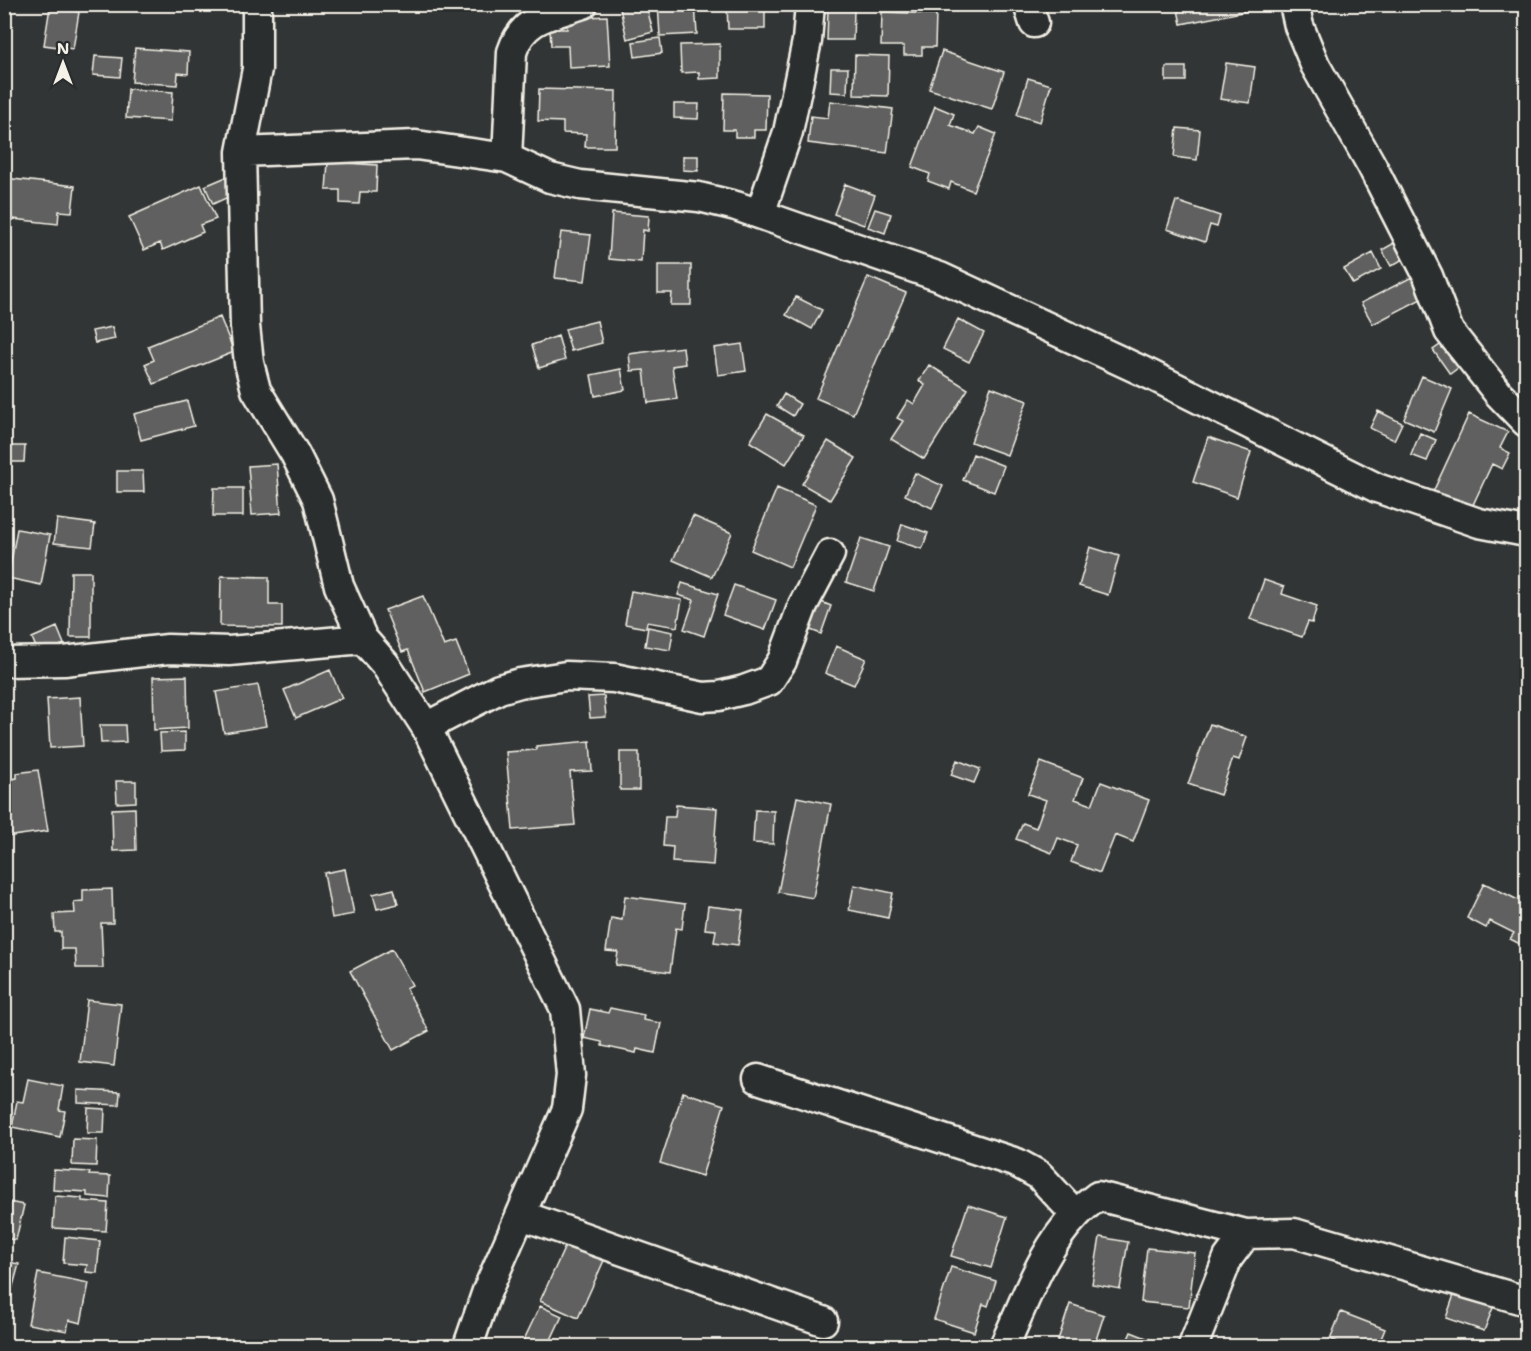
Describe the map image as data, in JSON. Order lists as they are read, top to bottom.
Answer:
{
  "north": "top"
}
